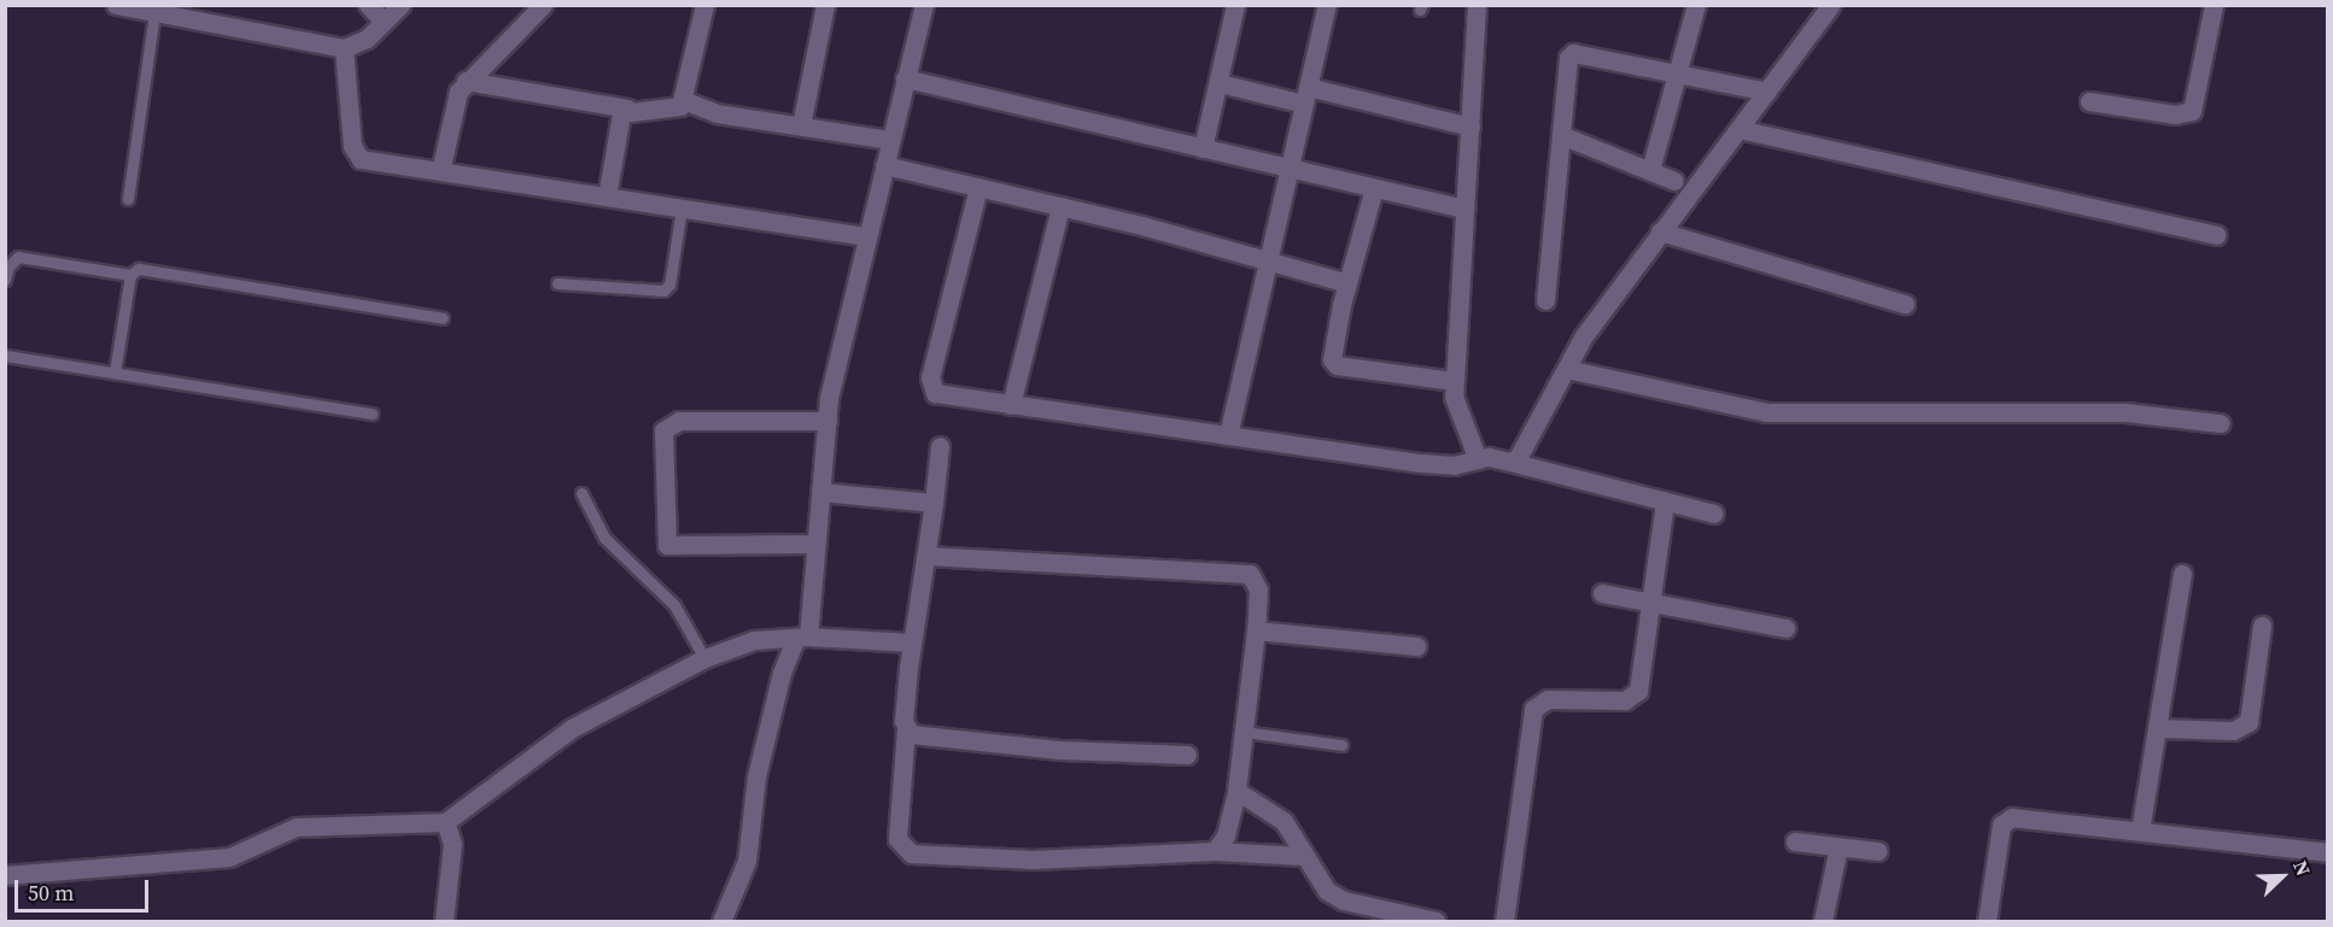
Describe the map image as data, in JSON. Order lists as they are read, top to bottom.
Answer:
{
  "scale_bar": "50 m",
  "north": "top right"
}
